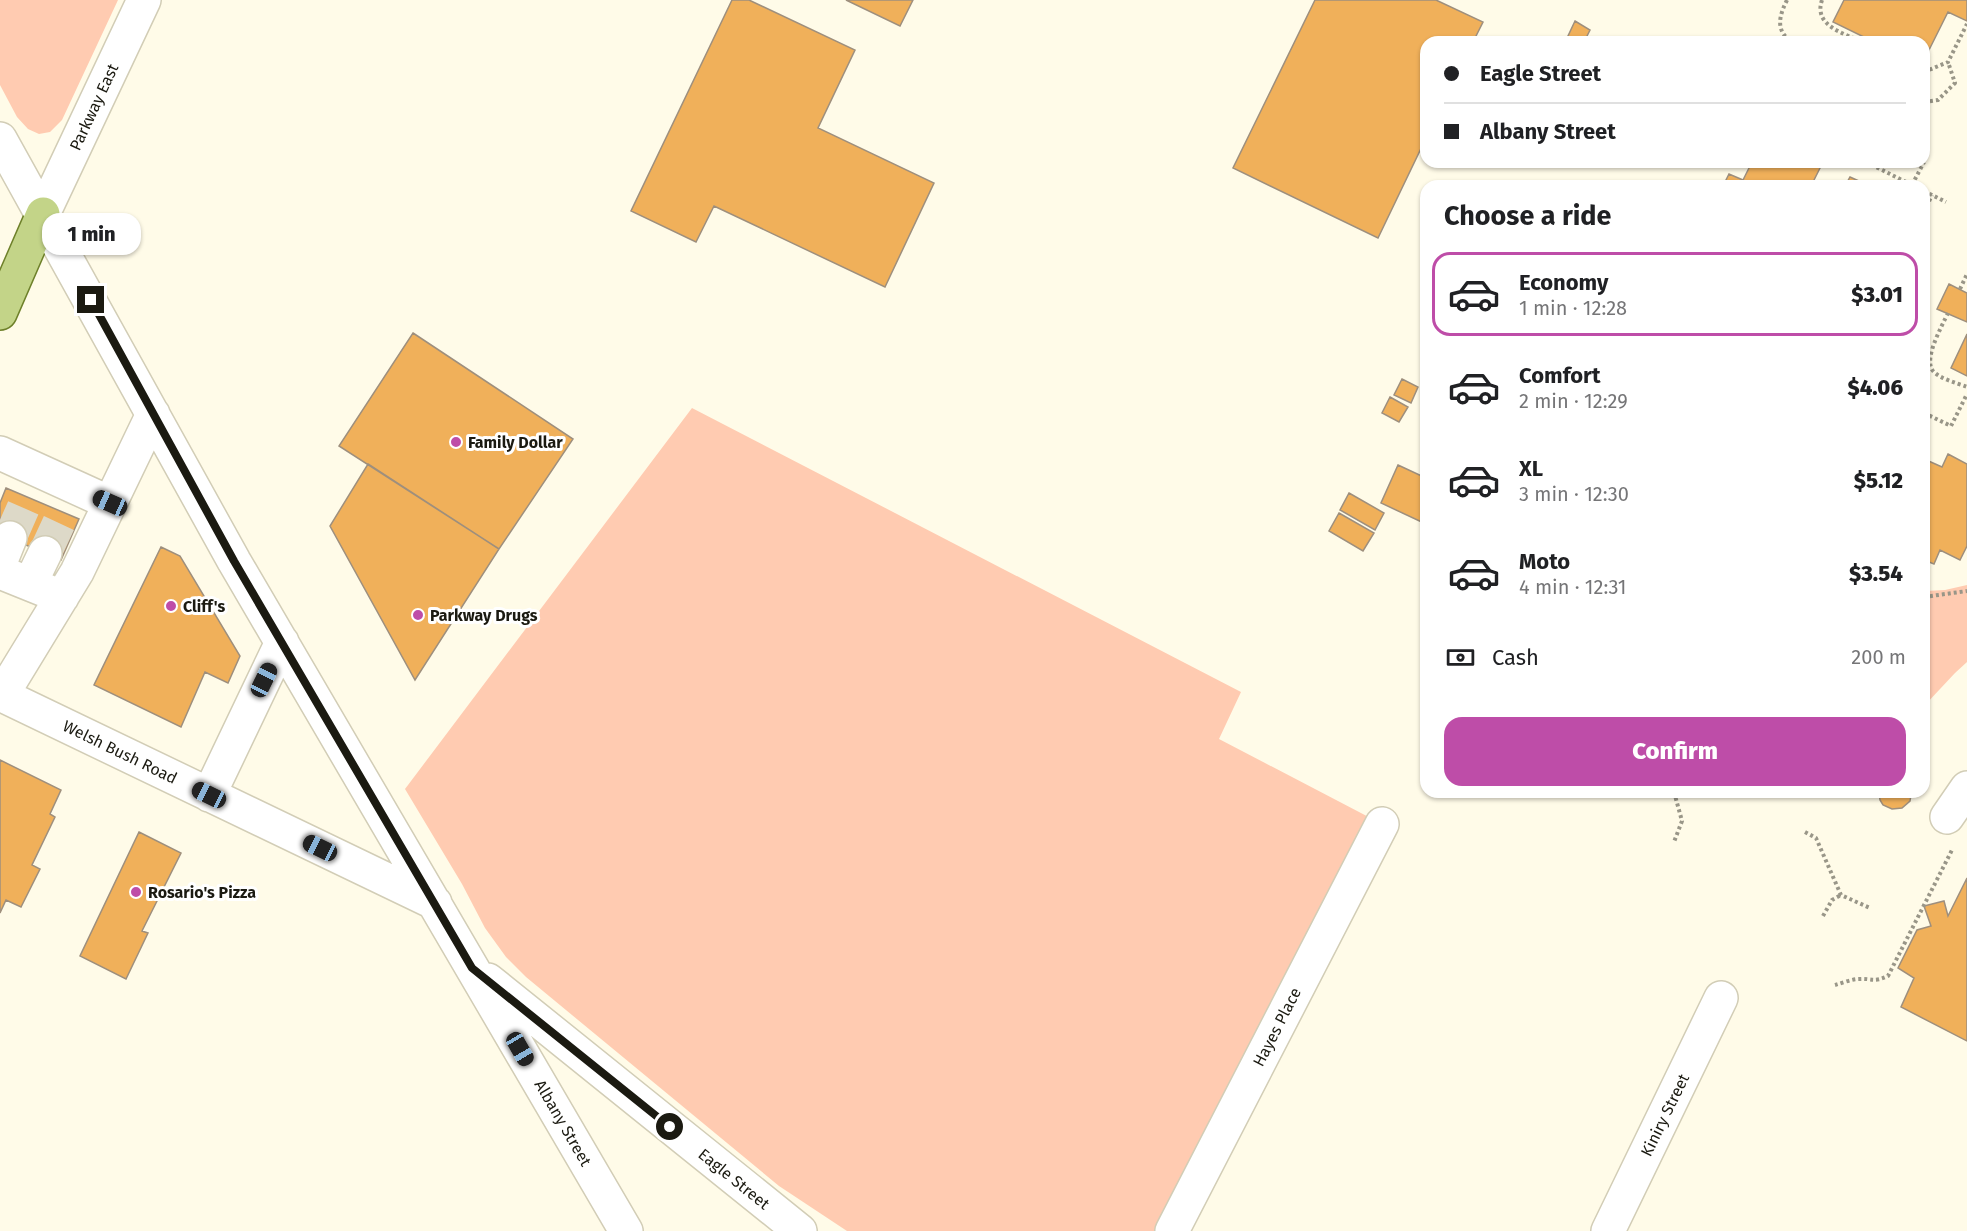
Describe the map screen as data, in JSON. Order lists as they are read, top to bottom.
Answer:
{
  "streets": {
    "street": [
      "Parkway East",
      "Welsh Bush Road",
      "Hayes Place",
      "Kiniry Street",
      "Albany Street",
      "Eagle Street"
    ]
  },
  "crossings": [
    ["Parkway East", "Albany Street"],
    ["Welsh Bush Road", "Albany Street"],
    ["Albany Street", "Eagle Street"]
  ],
  "places": [
    "Family Dollar",
    "Cliff's",
    "Parkway Drugs",
    "Rosario's Pizza"
  ],
  "page": {
    "banner": ["Eagle Street", "Albany Street"],
    "heading": "Choose a ride",
    "bubble": "1 min",
    "list": [
      {
        "name": "Economy",
        "note": "1 min · 12:28",
        "value": "$3.01"
      },
      {
        "name": "Comfort",
        "note": "2 min · 12:29",
        "value": "$4.06"
      },
      {
        "name": "XL",
        "note": "3 min · 12:30",
        "value": "$5.12"
      },
      {
        "name": "Moto",
        "note": "4 min · 12:31",
        "value": "$3.54"
      }
    ],
    "pay": ["Cash", "200 m"],
    "buttons": "Confirm"
  }
}
